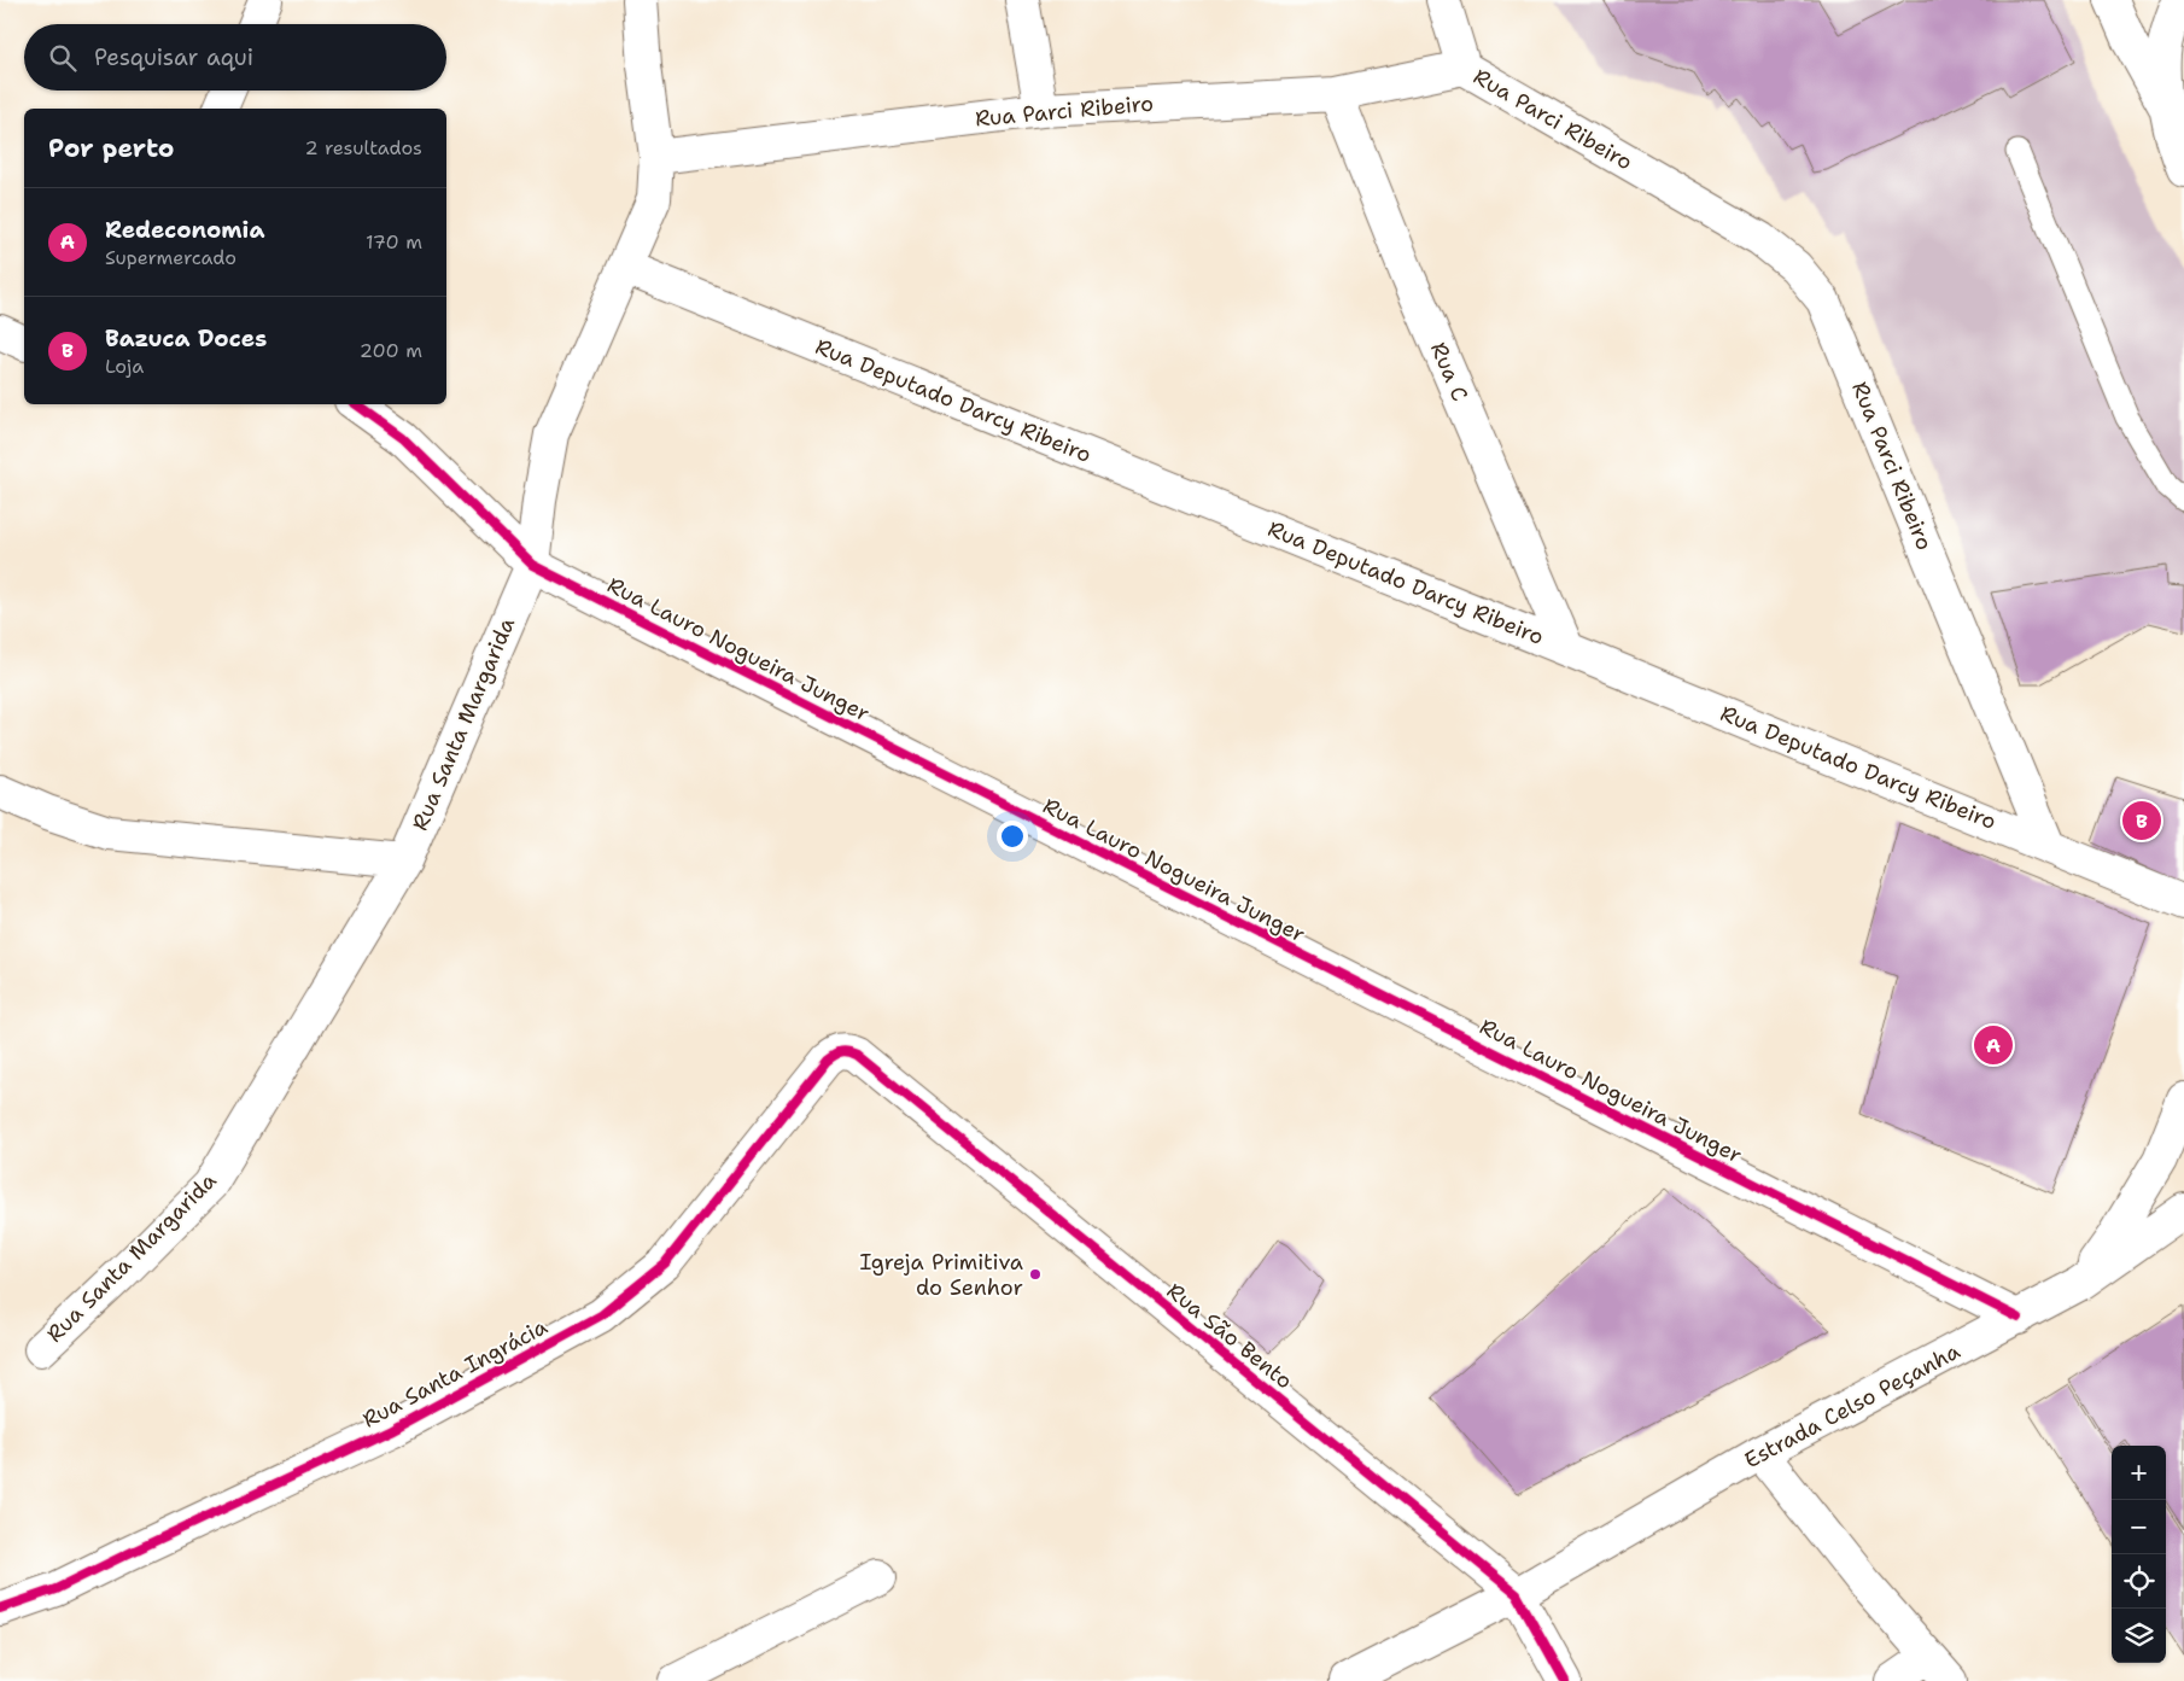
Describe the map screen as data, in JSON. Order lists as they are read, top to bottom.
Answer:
{
  "streets": {
    "street": [
      "Rua Parci Ribeiro",
      "Rua C",
      "Rua Deputado Darcy Ribeiro",
      "Rua Lauro Nogueira Junger",
      "Rua Santa Margarida",
      "Rua São Bento",
      "Rua Santa Ingrácia",
      "Estrada Celso Peçanha"
    ]
  },
  "crossings": [
    ["Rua Parci Ribeiro", "Rua C"],
    ["Rua Parci Ribeiro", "Rua Deputado Darcy Ribeiro"],
    ["Rua Parci Ribeiro", "Rua Santa Margarida"],
    ["Rua C", "Rua Deputado Darcy Ribeiro"],
    ["Rua Deputado Darcy Ribeiro", "Rua Santa Margarida"],
    ["Rua Lauro Nogueira Junger", "Rua Santa Margarida"],
    ["Rua Lauro Nogueira Junger", "Estrada Celso Peçanha"],
    ["Rua São Bento", "Rua Santa Ingrácia"],
    ["Rua São Bento", "Estrada Celso Peçanha"]
  ],
  "places": ["Igreja Primitiva do Senhor"],
  "page": {
    "search": "Pesquisar aqui",
    "heading": ["Por perto", "2 resultados"],
    "list": [
      {
        "mark": "A",
        "name": "Redeconomia",
        "note": "Supermercado",
        "value": "170 m"
      },
      {
        "mark": "B",
        "name": "Bazuca Doces",
        "note": "Loja",
        "value": "200 m"
      }
    ],
    "pins": ["B", "A"],
    "map_buttons": ["+", "−"]
  }
}
